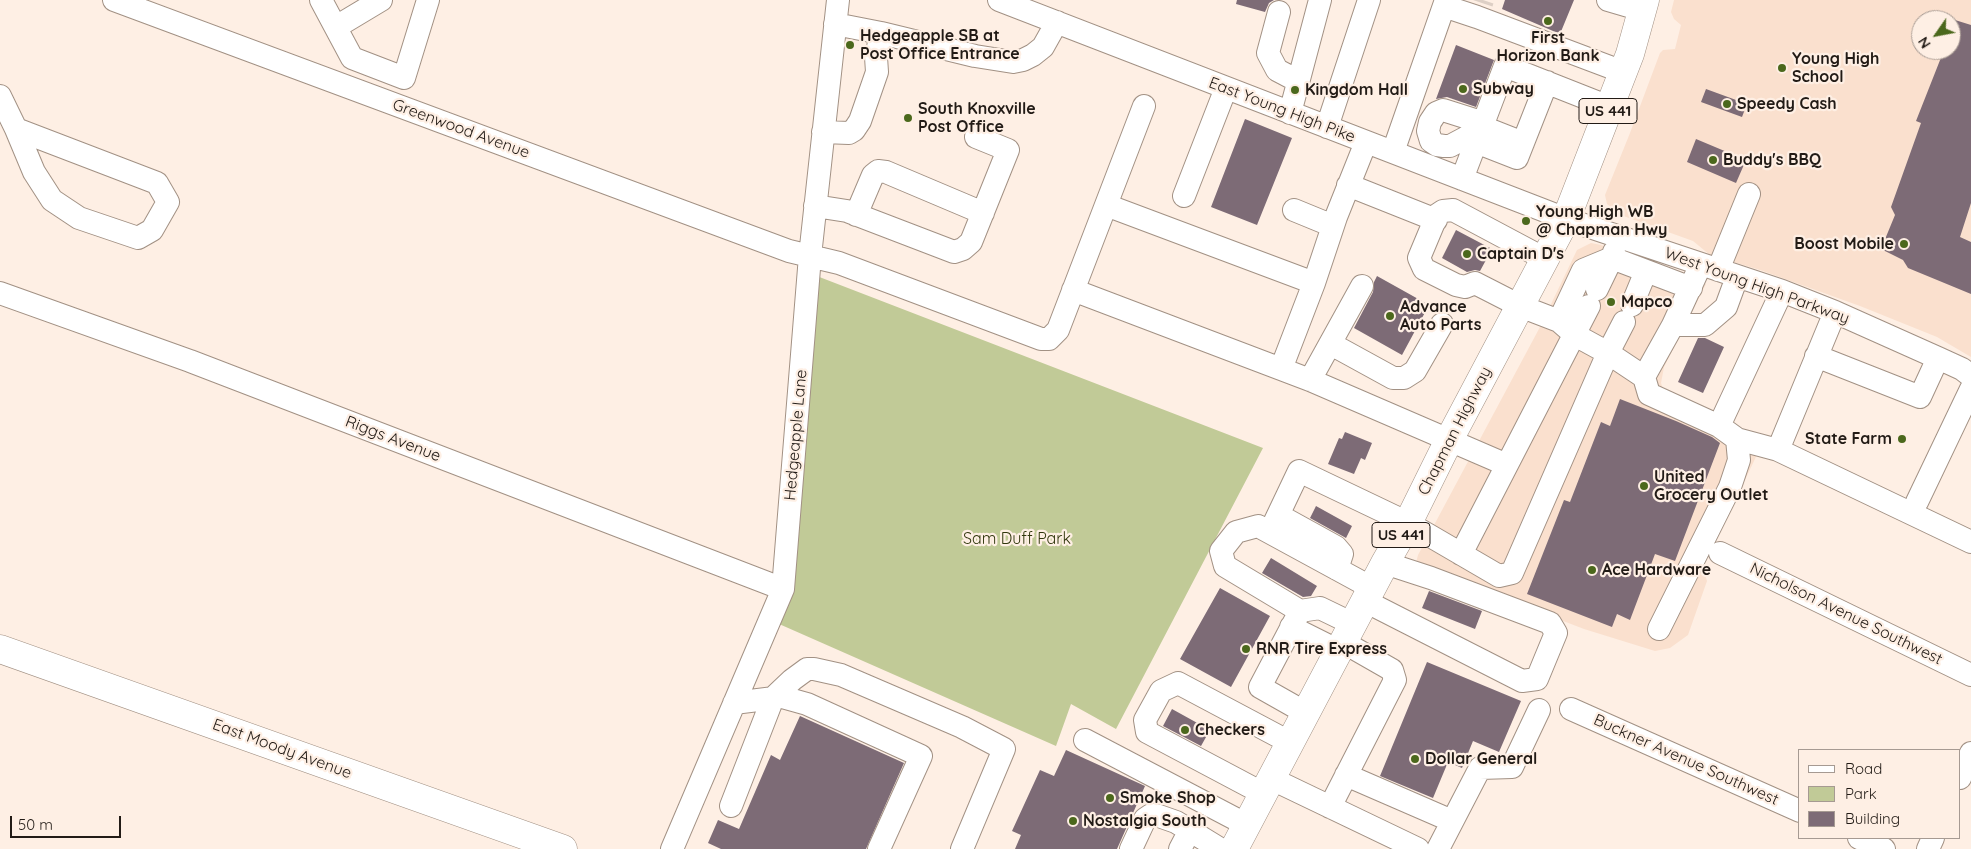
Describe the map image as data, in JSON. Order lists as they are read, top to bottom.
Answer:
{
  "streets": {
    "main road": ["US 441", "Chapman Highway", "East Moody Avenue"],
    "street": [
      "East Young High Pike",
      "Greenwood Avenue",
      "West Young High Parkway",
      "Hedgeapple Lane",
      "Riggs Avenue",
      "Nicholson Avenue Southwest",
      "Buckner Avenue Southwest"
    ]
  },
  "crossings": [
    ["East Young High Pike", "West Young High Parkway"],
    ["East Young High Pike", "Chapman Highway"],
    ["Greenwood Avenue", "Hedgeapple Lane"],
    ["West Young High Parkway", "Chapman Highway"],
    ["Hedgeapple Lane", "Riggs Avenue"]
  ],
  "parks": ["Sam Duff Park"],
  "places": [
    "First Horizon Bank",
    "Hedgeapple SB at Post Office Entrance",
    "Young High School",
    "Subway",
    "Kingdom Hall",
    "Speedy Cash",
    "South Knoxville Post Office",
    "Buddy's BBQ",
    "Young High WB @ Chapman Hwy",
    "Boost Mobile",
    "Captain D's",
    "Mapco",
    "Advance Auto Parts",
    "State Farm",
    "United Grocery Outlet",
    "Ace Hardware",
    "RNR Tire Express",
    "Checkers",
    "Dollar General",
    "Smoke Shop",
    "Nostalgia South"
  ],
  "legend": ["Road", "Park", "Building"],
  "scale_bar": "50 m",
  "north": "bottom left"
}
